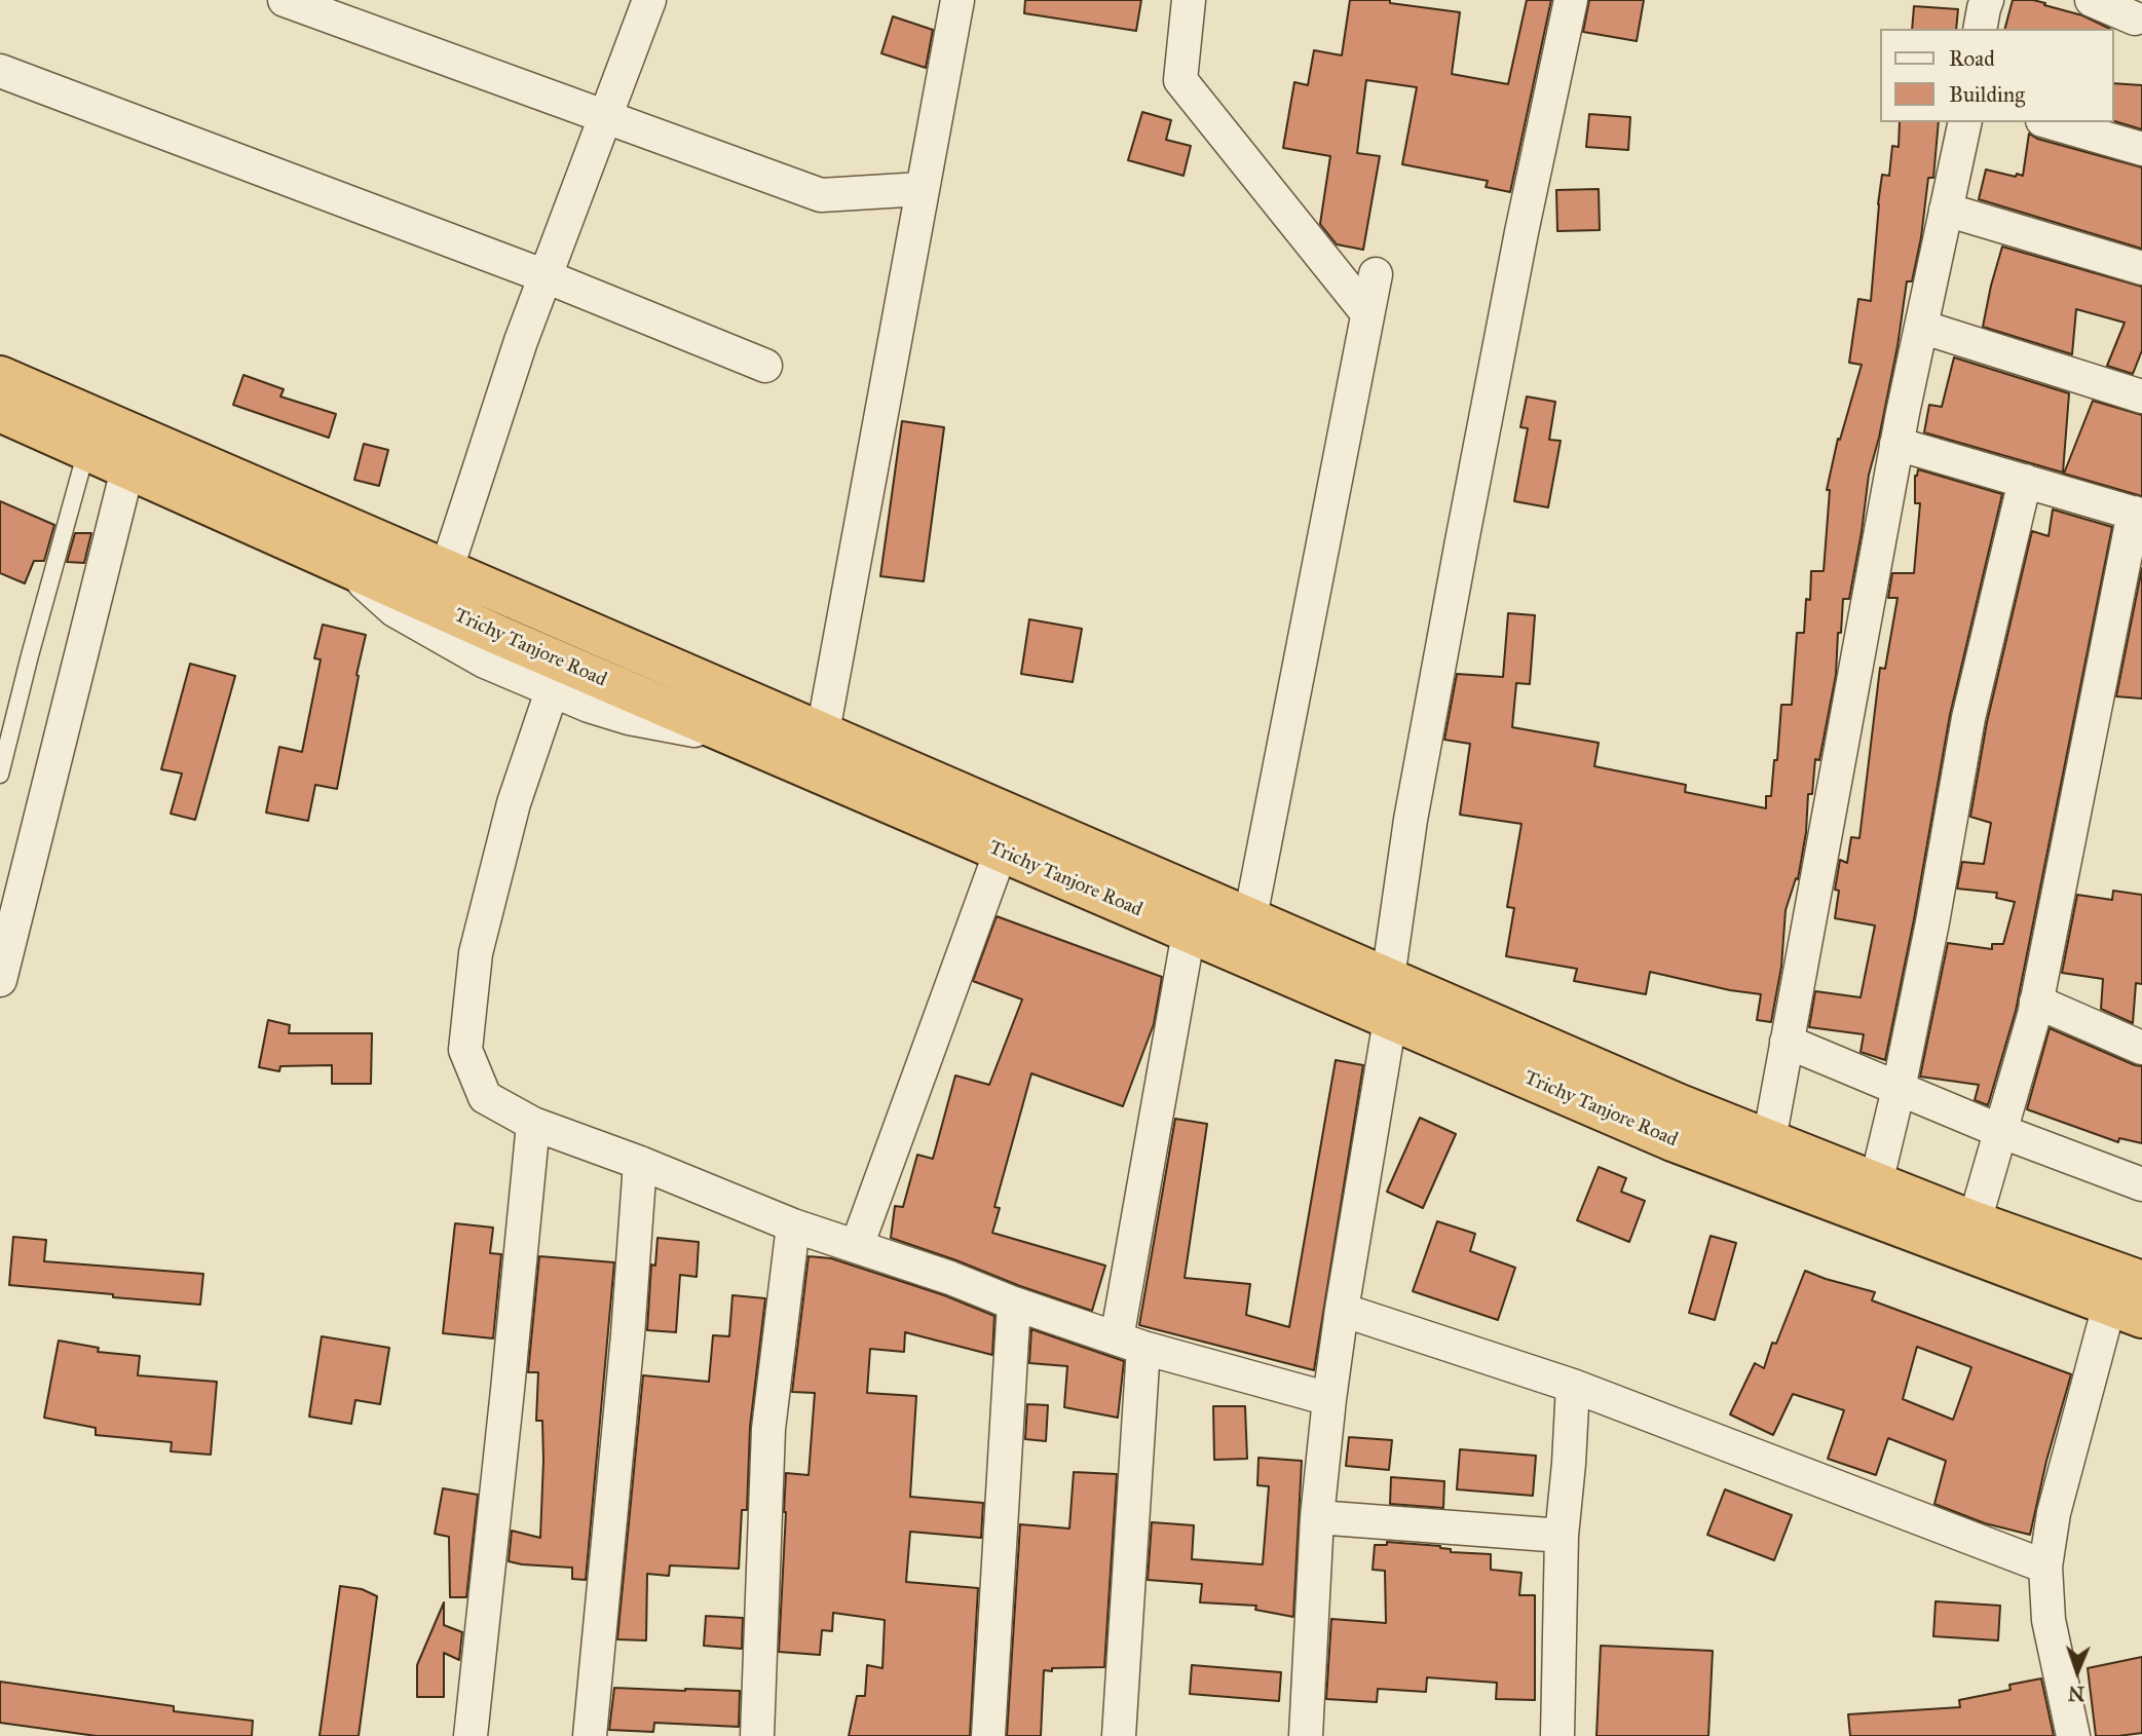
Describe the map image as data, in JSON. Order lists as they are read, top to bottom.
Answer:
{
  "streets": {
    "highway": ["Trichy Tanjore Road"]
  },
  "legend": ["Road", "Building"],
  "north": "bottom"
}
